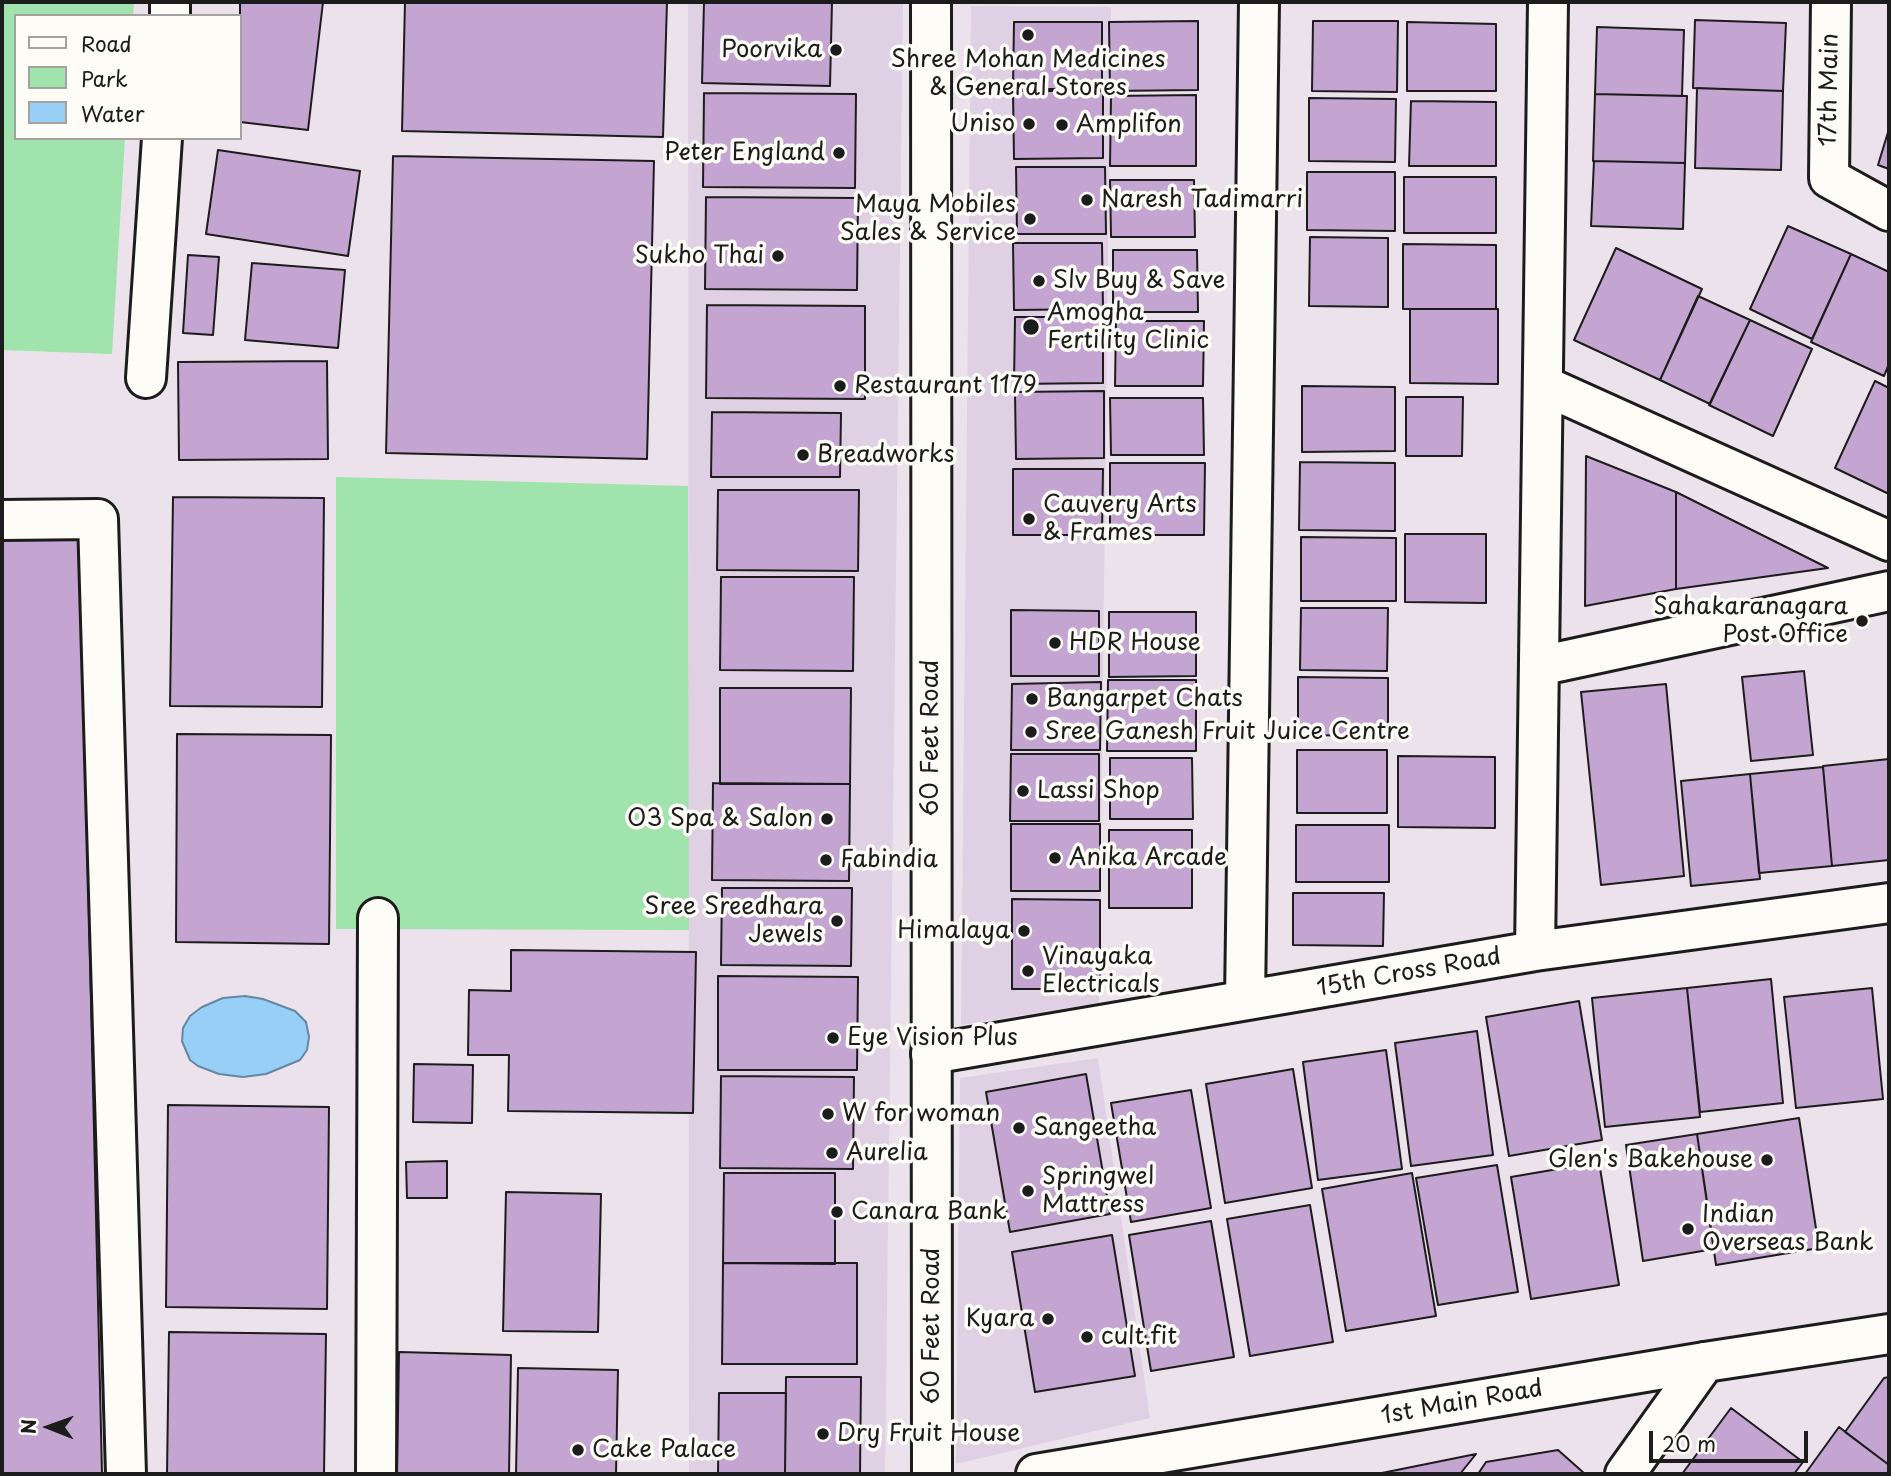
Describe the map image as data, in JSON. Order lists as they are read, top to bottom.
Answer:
{
  "streets": {
    "street": [
      "17th Main",
      "60 Feet Road",
      "15th Cross Road",
      "1st Main Road"
    ]
  },
  "crossings": [
    ["60 Feet Road", "15th Cross Road"]
  ],
  "places": [
    "Shree Mohan Medicines & General Stores",
    "Poorvika",
    "Uniso",
    "Amplifon",
    "Peter England",
    "Naresh Tadimarri",
    "Maya Mobiles Sales & Service",
    "Sukho Thai",
    "Slv Buy & Save",
    "Amogha Fertility Clinic",
    "Restaurant 1179",
    "Breadworks",
    "Cauvery Arts & Frames",
    "Sahakaranagara Post Office",
    "HDR House",
    "Bangarpet Chats",
    "Sree Ganesh Fruit Juice Centre",
    "Lassi Shop",
    "O3 Spa & Salon",
    "Anika Arcade",
    "Fabindia",
    "Sree Sreedhara Jewels",
    "Himalaya",
    "Vinayaka Electricals",
    "Eye Vision Plus",
    "W for woman",
    "Sangeetha",
    "Aurelia",
    "Glen's Bakehouse",
    "Springwel Mattress",
    "Canara Bank",
    "Indian Overseas Bank",
    "Kyara",
    "cult.fit",
    "Dry Fruit House",
    "Cake Palace"
  ],
  "legend": ["Road", "Park", "Water"],
  "scale_bar": "20 m",
  "north": "left"
}
